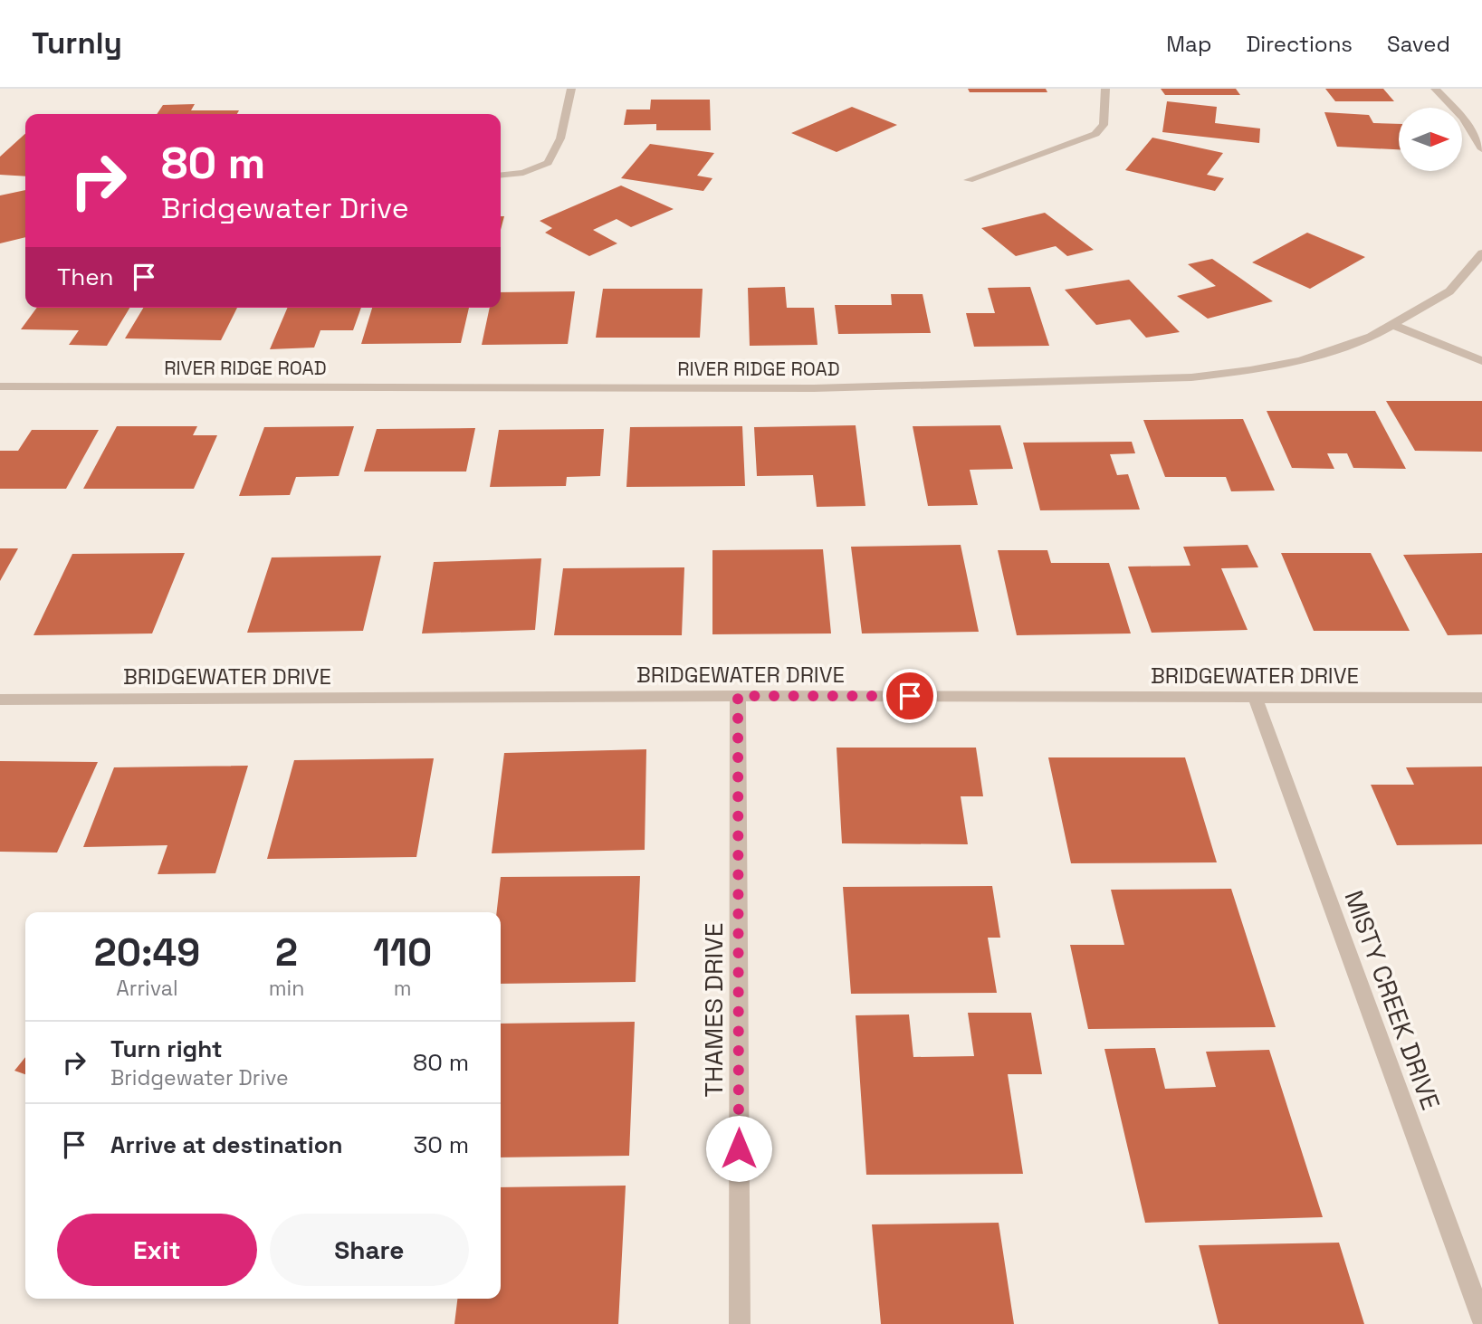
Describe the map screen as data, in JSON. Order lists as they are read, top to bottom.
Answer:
{
  "streets": {
    "street": [
      "RIVER RIDGE ROAD",
      "BRIDGEWATER DRIVE",
      "MISTY CREEK DRIVE",
      "THAMES DRIVE"
    ]
  },
  "crossings": [
    ["BRIDGEWATER DRIVE", "MISTY CREEK DRIVE"],
    ["BRIDGEWATER DRIVE", "THAMES DRIVE"]
  ],
  "north": "right",
  "page": {
    "header": "Turnly",
    "nav": ["Map", "Directions", "Saved"],
    "turn": ["80 m", "Bridgewater Drive"],
    "then": "Then",
    "eta": [
      "20:49",
      "Arrival",
      "2",
      "min",
      "110",
      "m"
    ],
    "list": [
      {
        "name": "Turn right",
        "note": "Bridgewater Drive",
        "value": "80 m"
      },
      {
        "name": "Arrive at destination",
        "value": "30 m"
      }
    ],
    "buttons": ["Exit", "Share"]
  }
}
